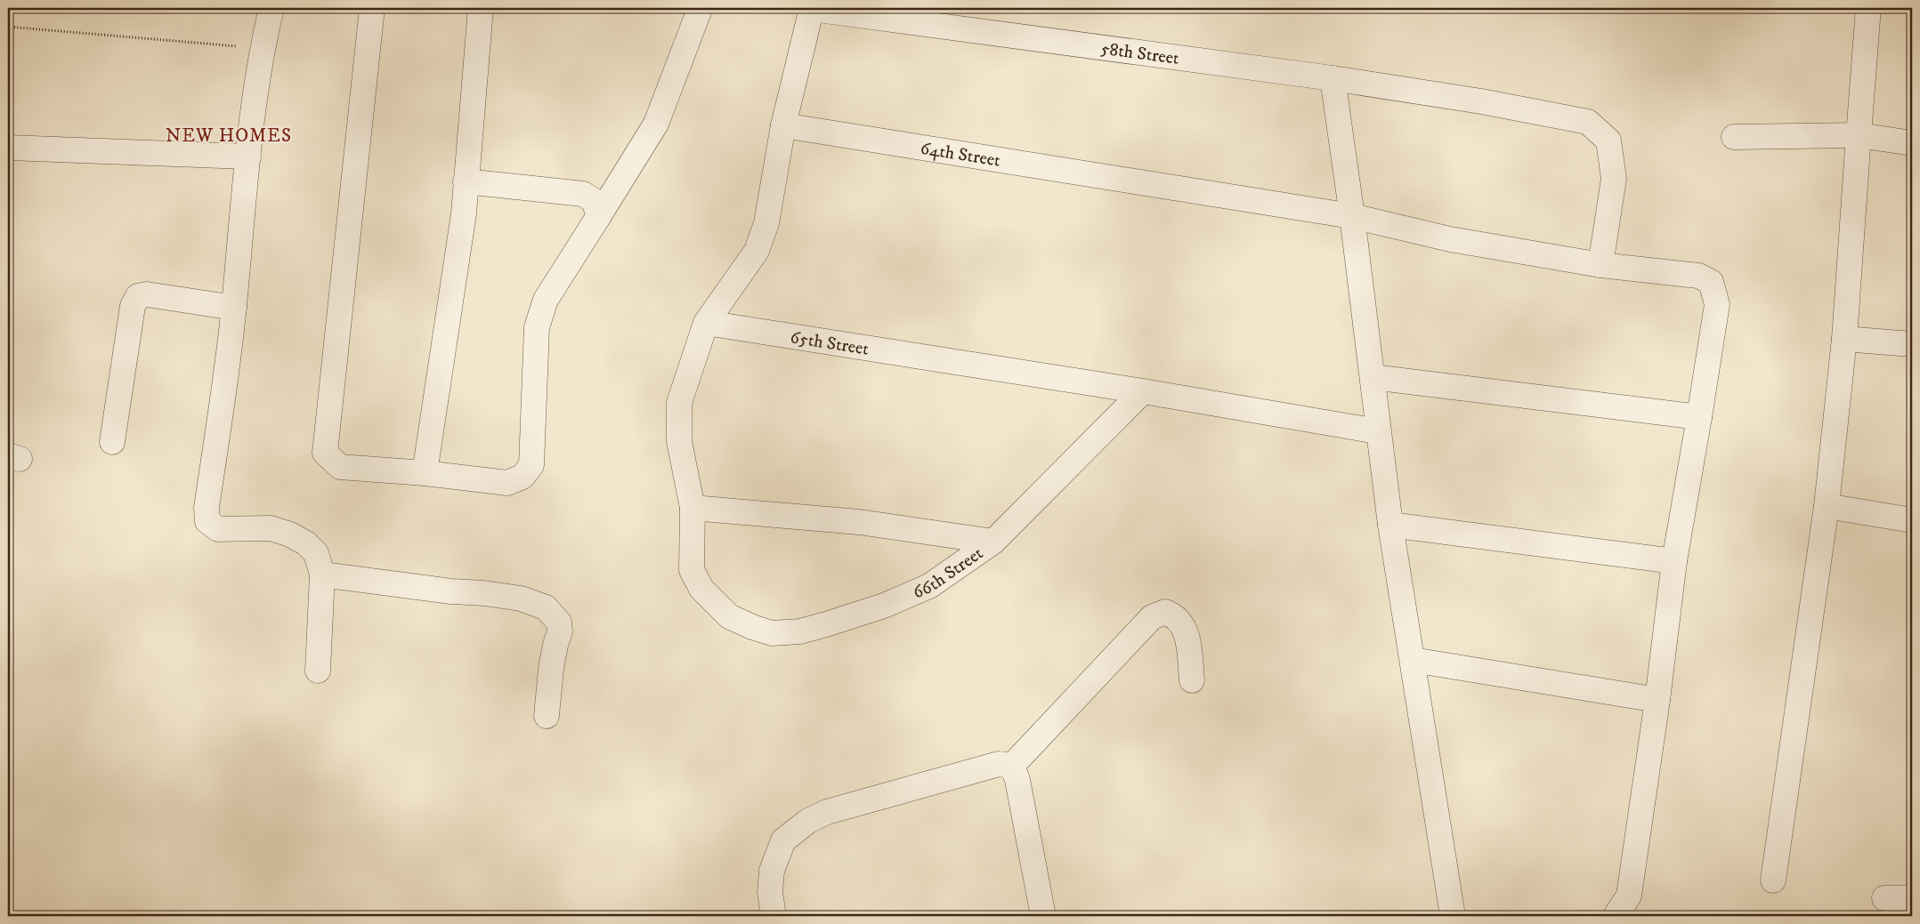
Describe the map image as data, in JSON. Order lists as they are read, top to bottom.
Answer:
{
  "streets": {
    "street": [
      "58th Street",
      "64th Street",
      "65th Street",
      "66th Street"
    ]
  },
  "crossings": [
    ["58th Street", "64th Street"]
  ],
  "districts": ["NEW HOMES"]
}
